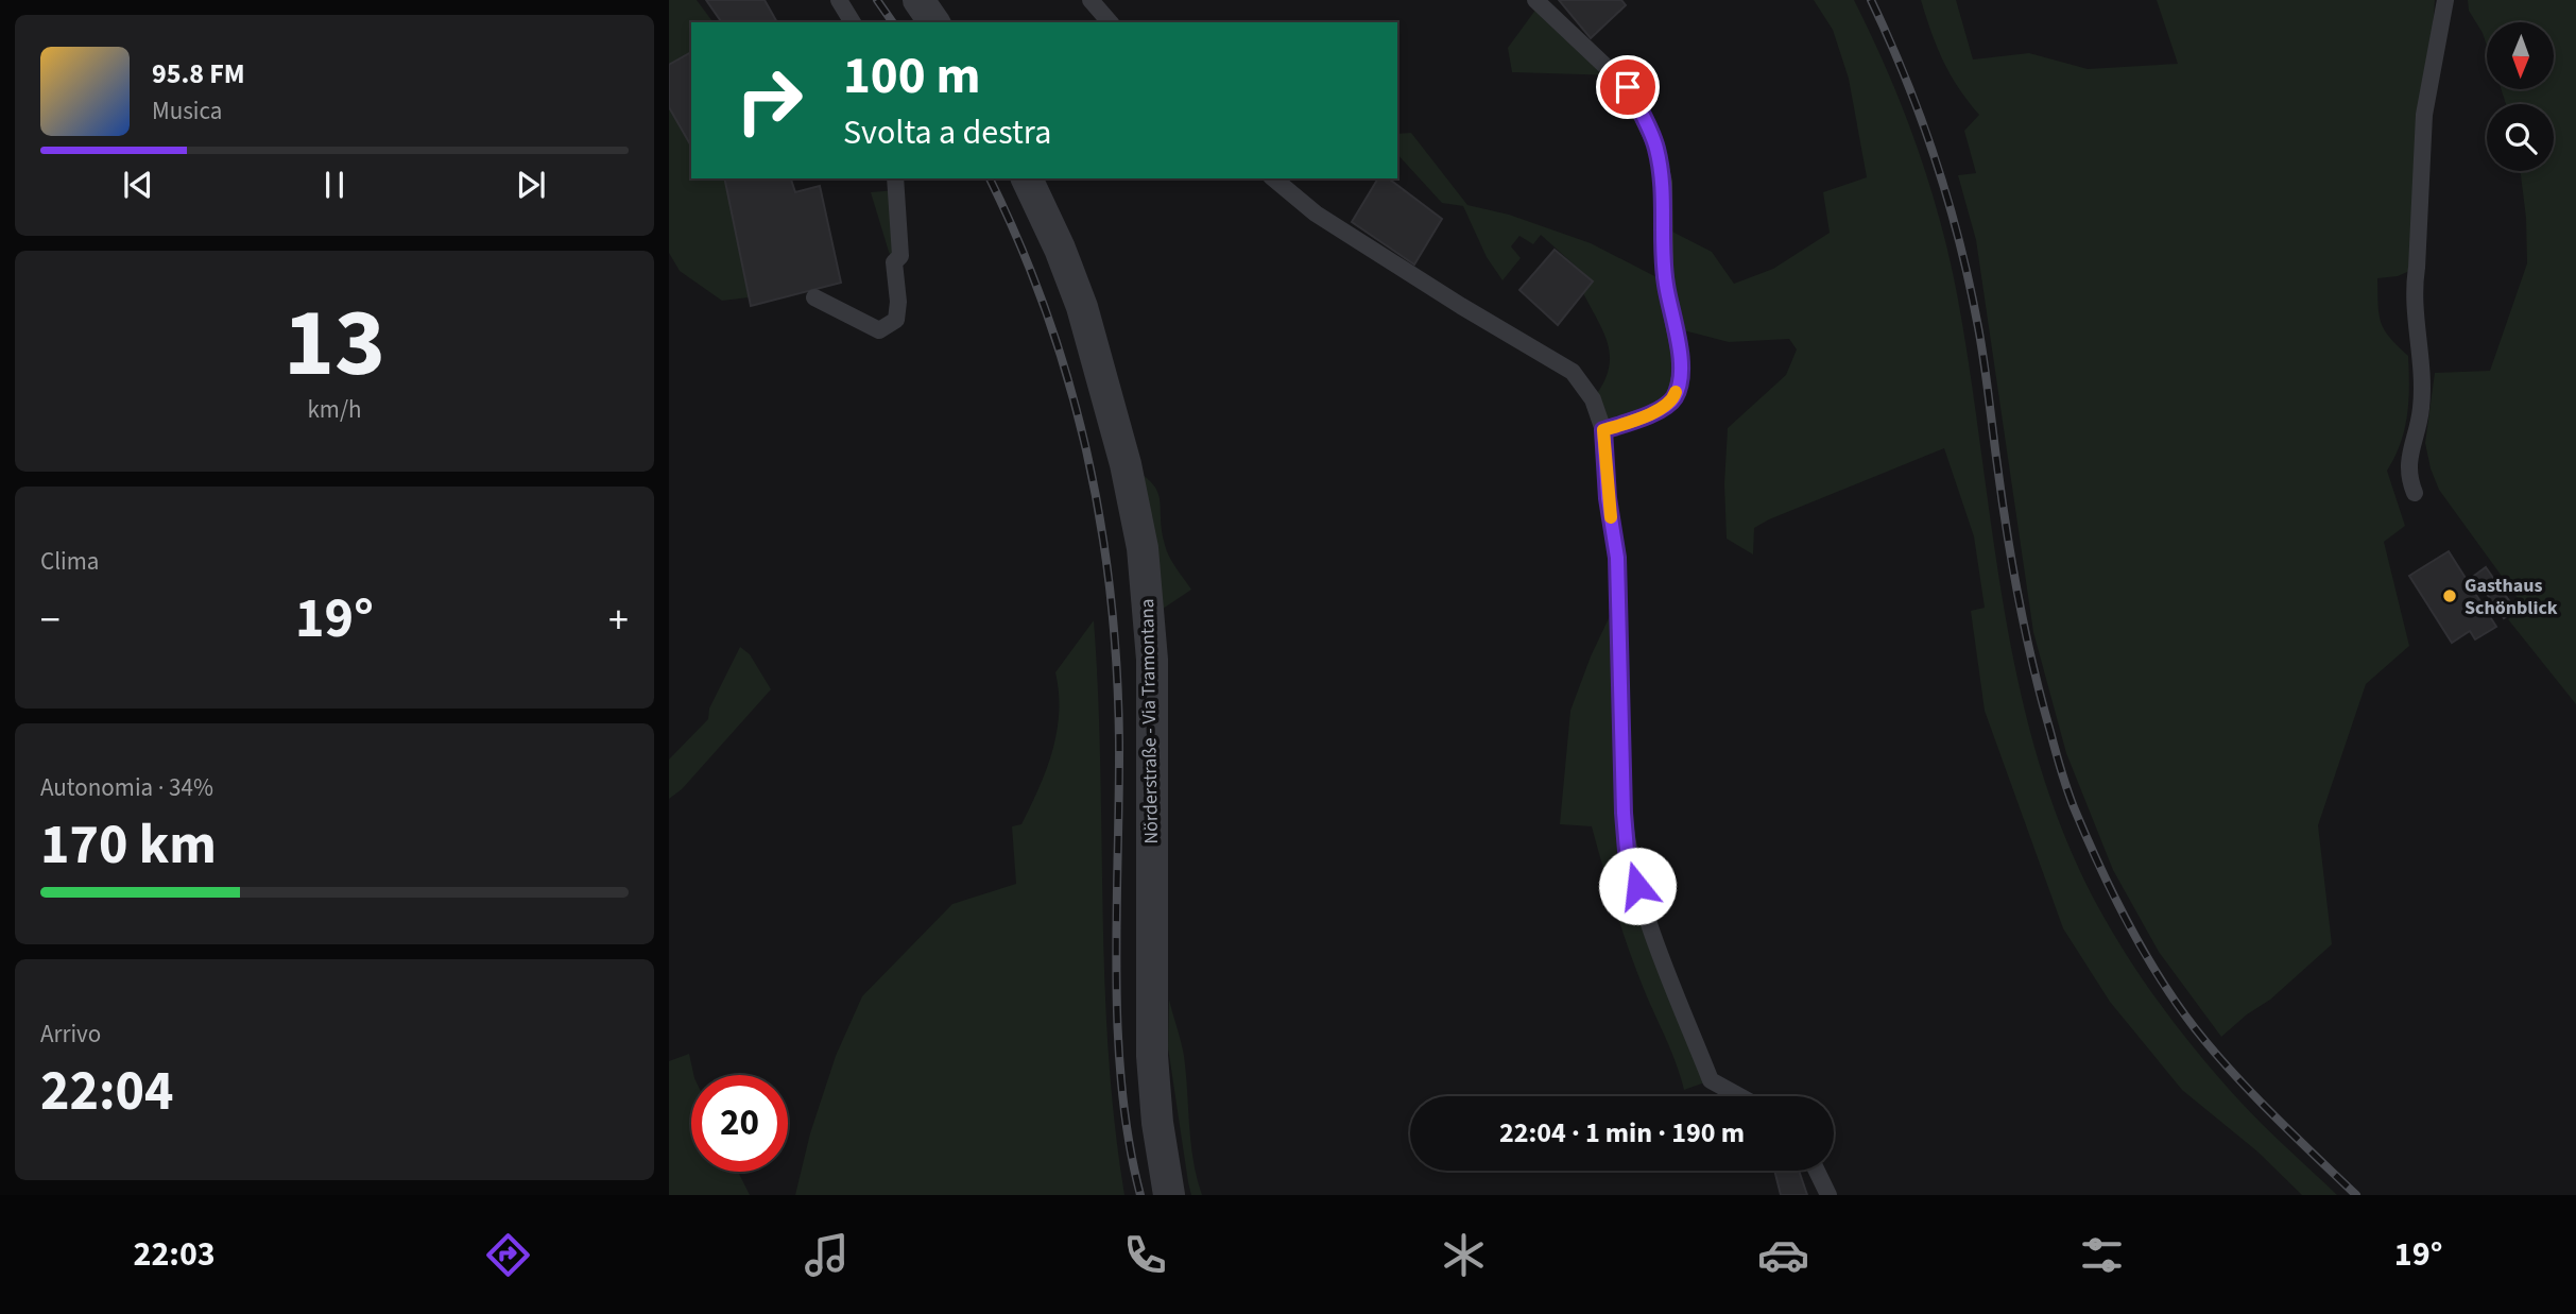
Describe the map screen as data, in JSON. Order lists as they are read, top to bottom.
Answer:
{
  "streets": {
    "street": ["Nörderstraße - Via Tramontana"]
  },
  "places": ["Gasthaus Schönblick"],
  "north": "bottom",
  "page": {
    "turn": ["100 m", "Svolta a destra"],
    "song": ["95.8 FM", "Musica"],
    "tile": [
      ["13", "km/h"],
      "Clima",
      ["Autonomia · 34%", "170 km"],
      ["Arrivo", "22:04"]
    ],
    "heat": ["−", "19°", "+"],
    "limit": "20",
    "trip": "22:04 · 1 min · 190 m",
    "tabs": ["22:03", "19°"]
  }
}
